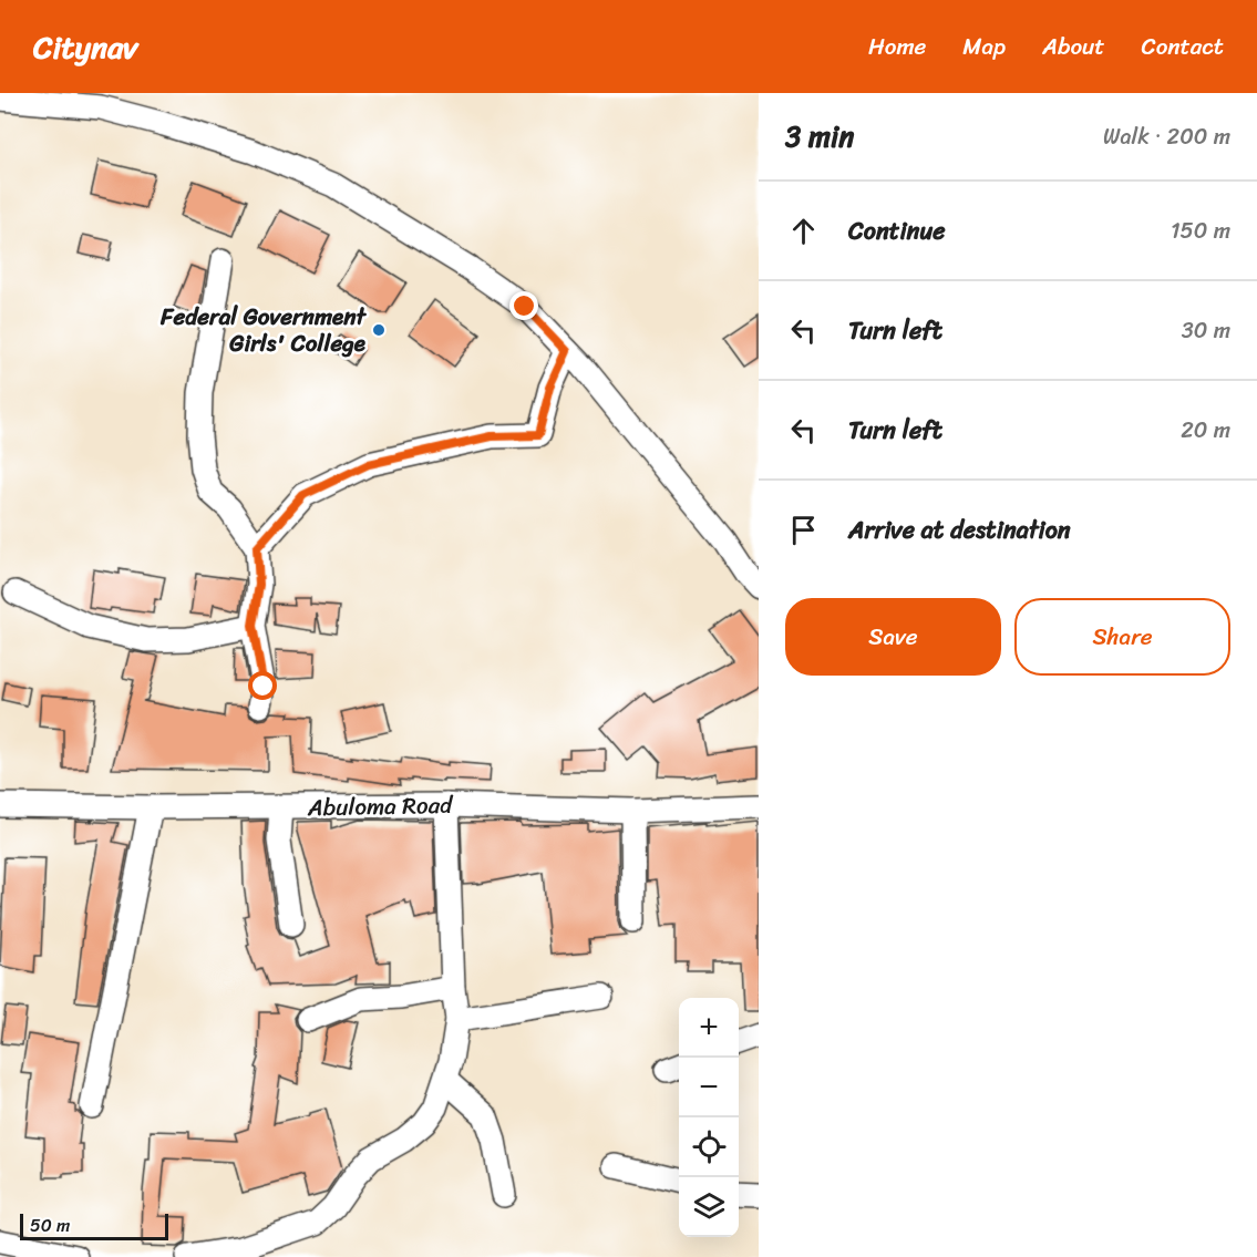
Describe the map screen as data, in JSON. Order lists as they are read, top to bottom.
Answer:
{
  "streets": {
    "street": ["Abuloma Road"]
  },
  "places": ["Federal Government Girls' College"],
  "scale_bar": "50 m",
  "page": {
    "header": "Citynav",
    "nav": [
      "Home",
      "Map",
      "About",
      "Contact"
    ],
    "heading": ["3 min", "Walk · 200 m"],
    "list": [
      ["Continue", "150 m"],
      ["Turn left", "30 m"],
      ["Turn left", "20 m"],
      "Arrive at destination"
    ],
    "buttons": ["Save", "Share"],
    "map_buttons": ["+", "−"],
    "scale": "50 m"
  }
}
